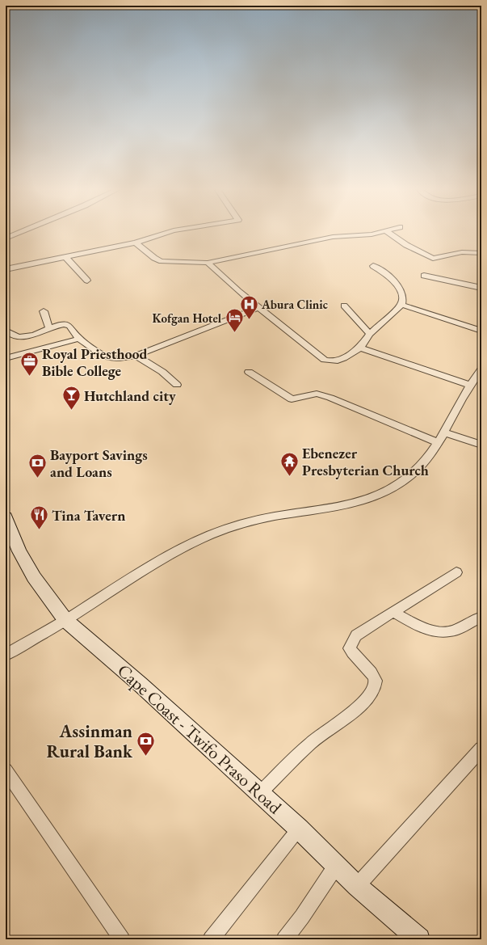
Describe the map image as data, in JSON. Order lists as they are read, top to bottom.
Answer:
{
  "streets": {
    "main road": ["Cape Coast - Twifo Praso Road"]
  },
  "places": {
    "hospital": ["Abura Clinic"],
    "hotel": ["Kofgan Hotel"],
    "office": ["Royal Priesthood Bible College"],
    "bar": ["Hutchland city"],
    "temple": ["Ebenezer Presbyterian Church"],
    "bank": ["Bayport Savings and Loans", "Assinman Rural Bank"],
    "restaurant": ["Tina Tavern"]
  }
}
